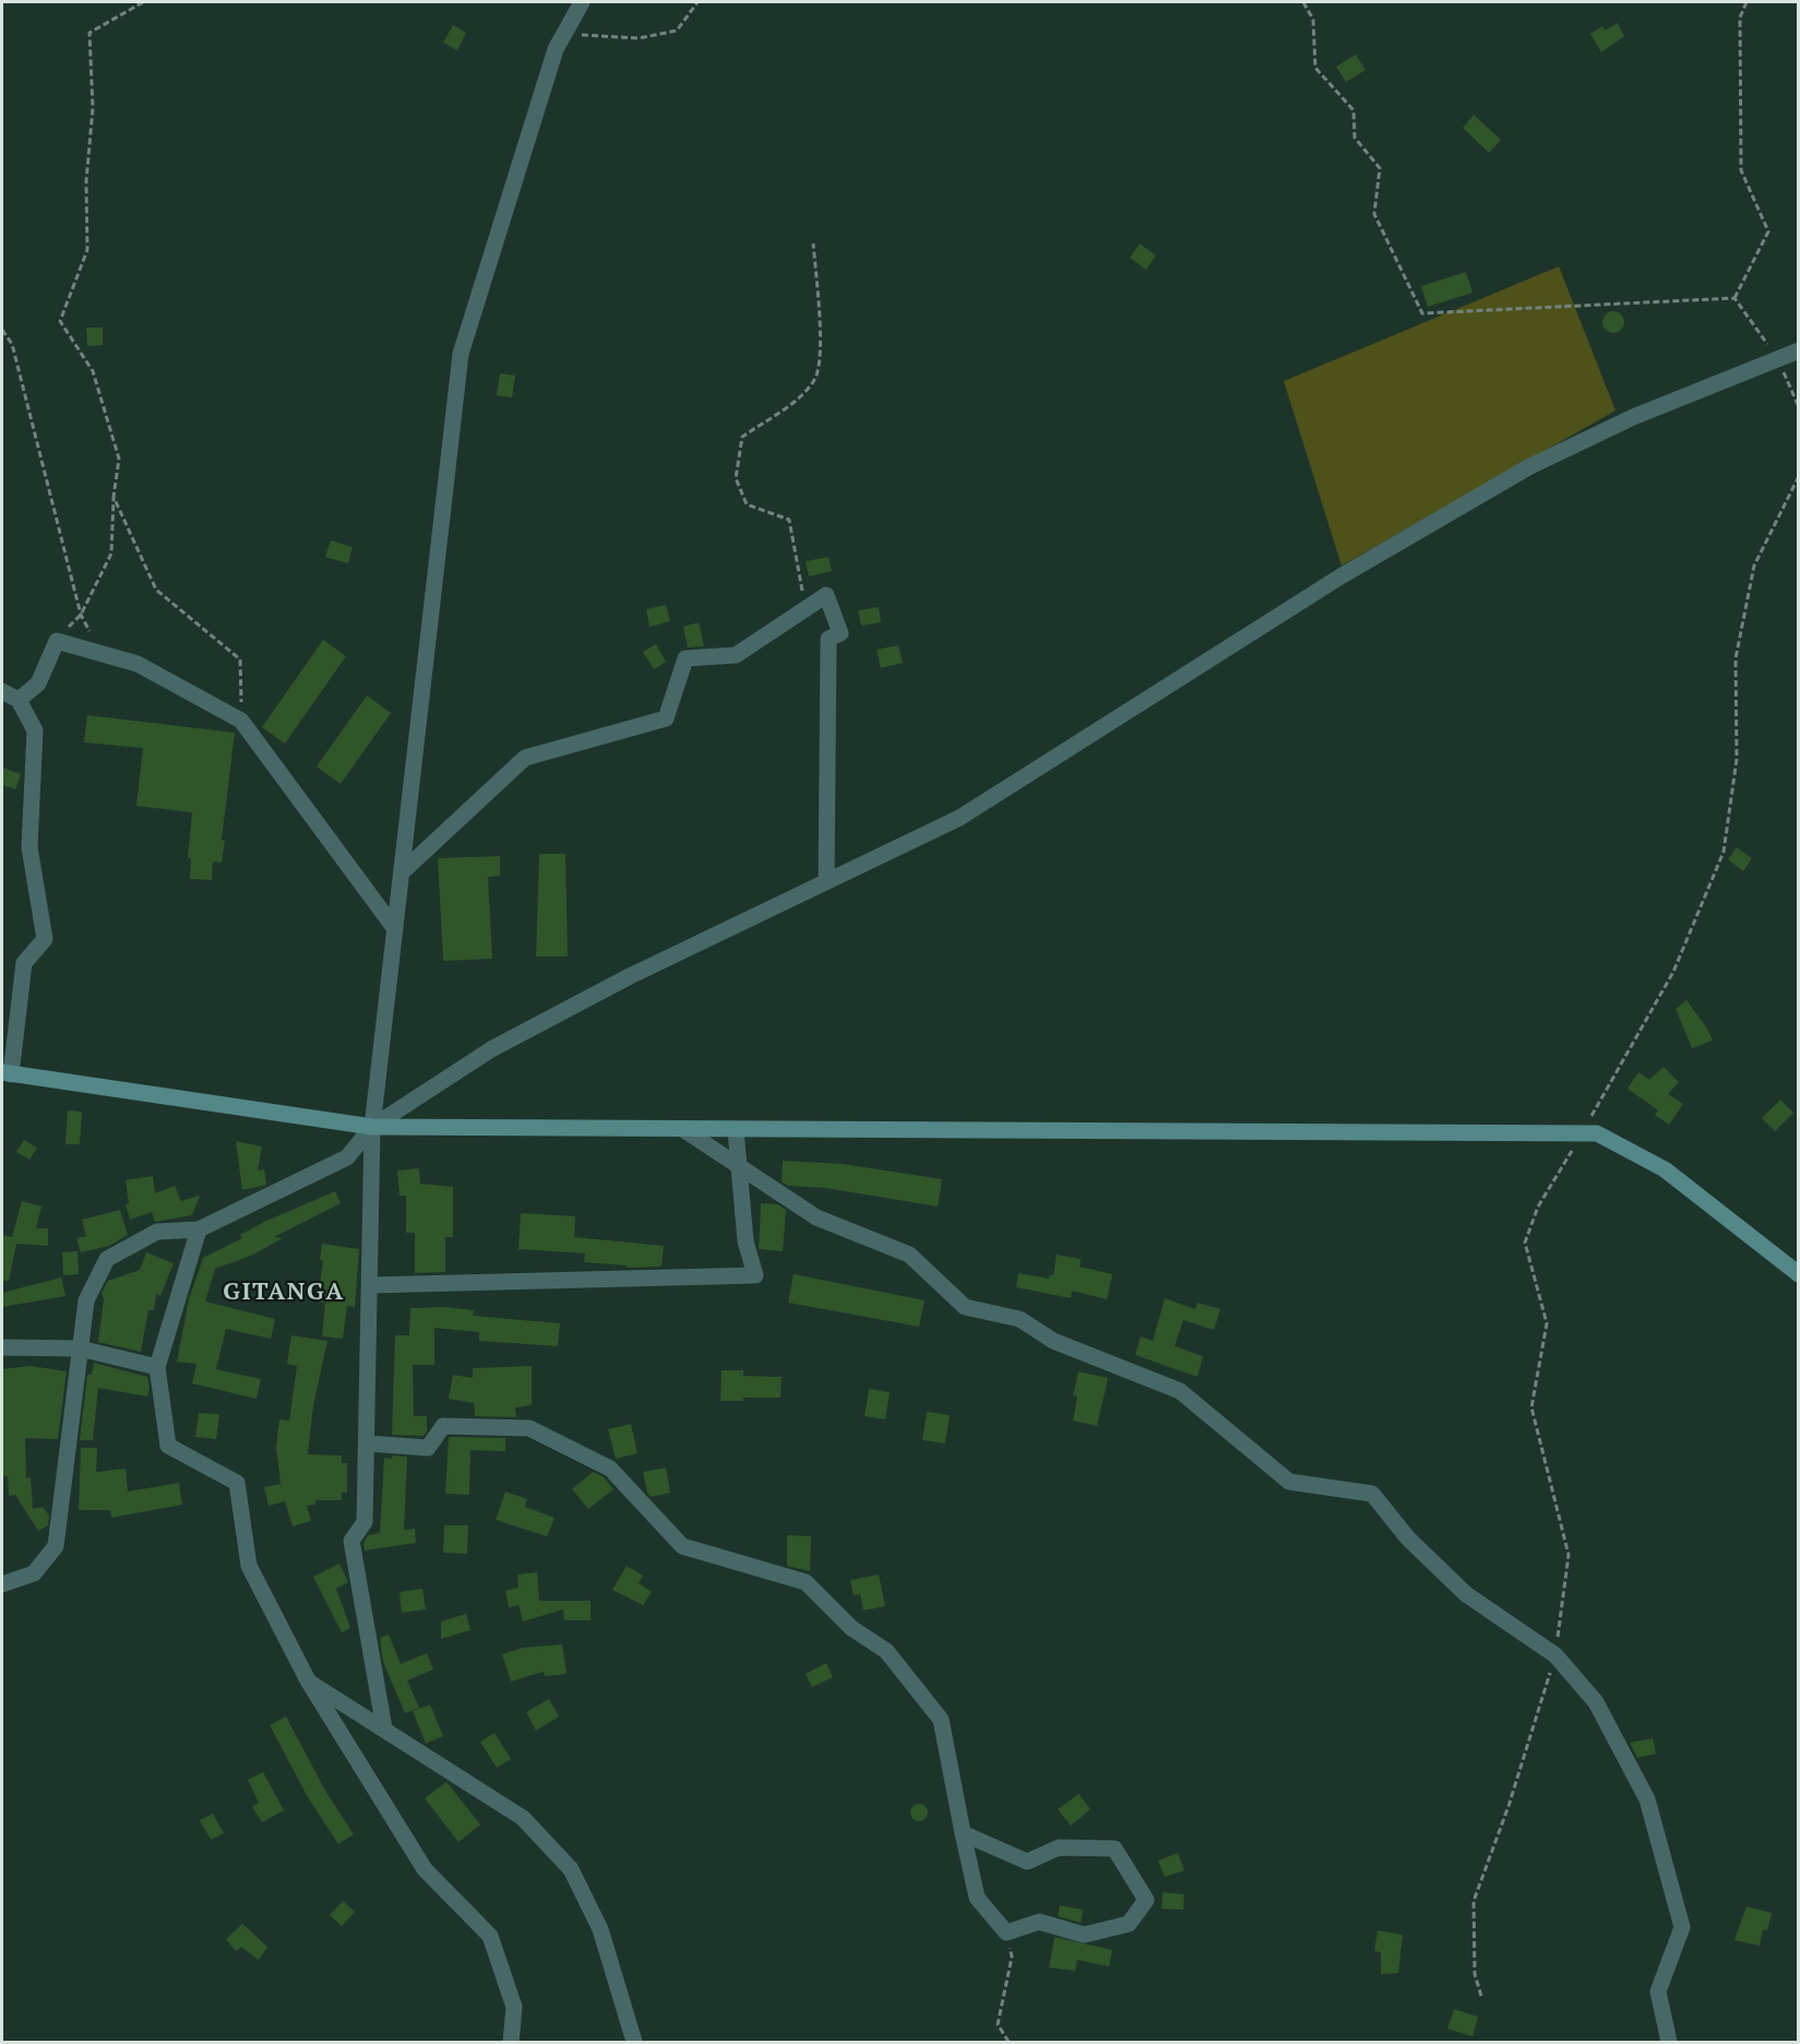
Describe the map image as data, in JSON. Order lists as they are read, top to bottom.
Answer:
{
  "districts": ["GITANGA"]
}
